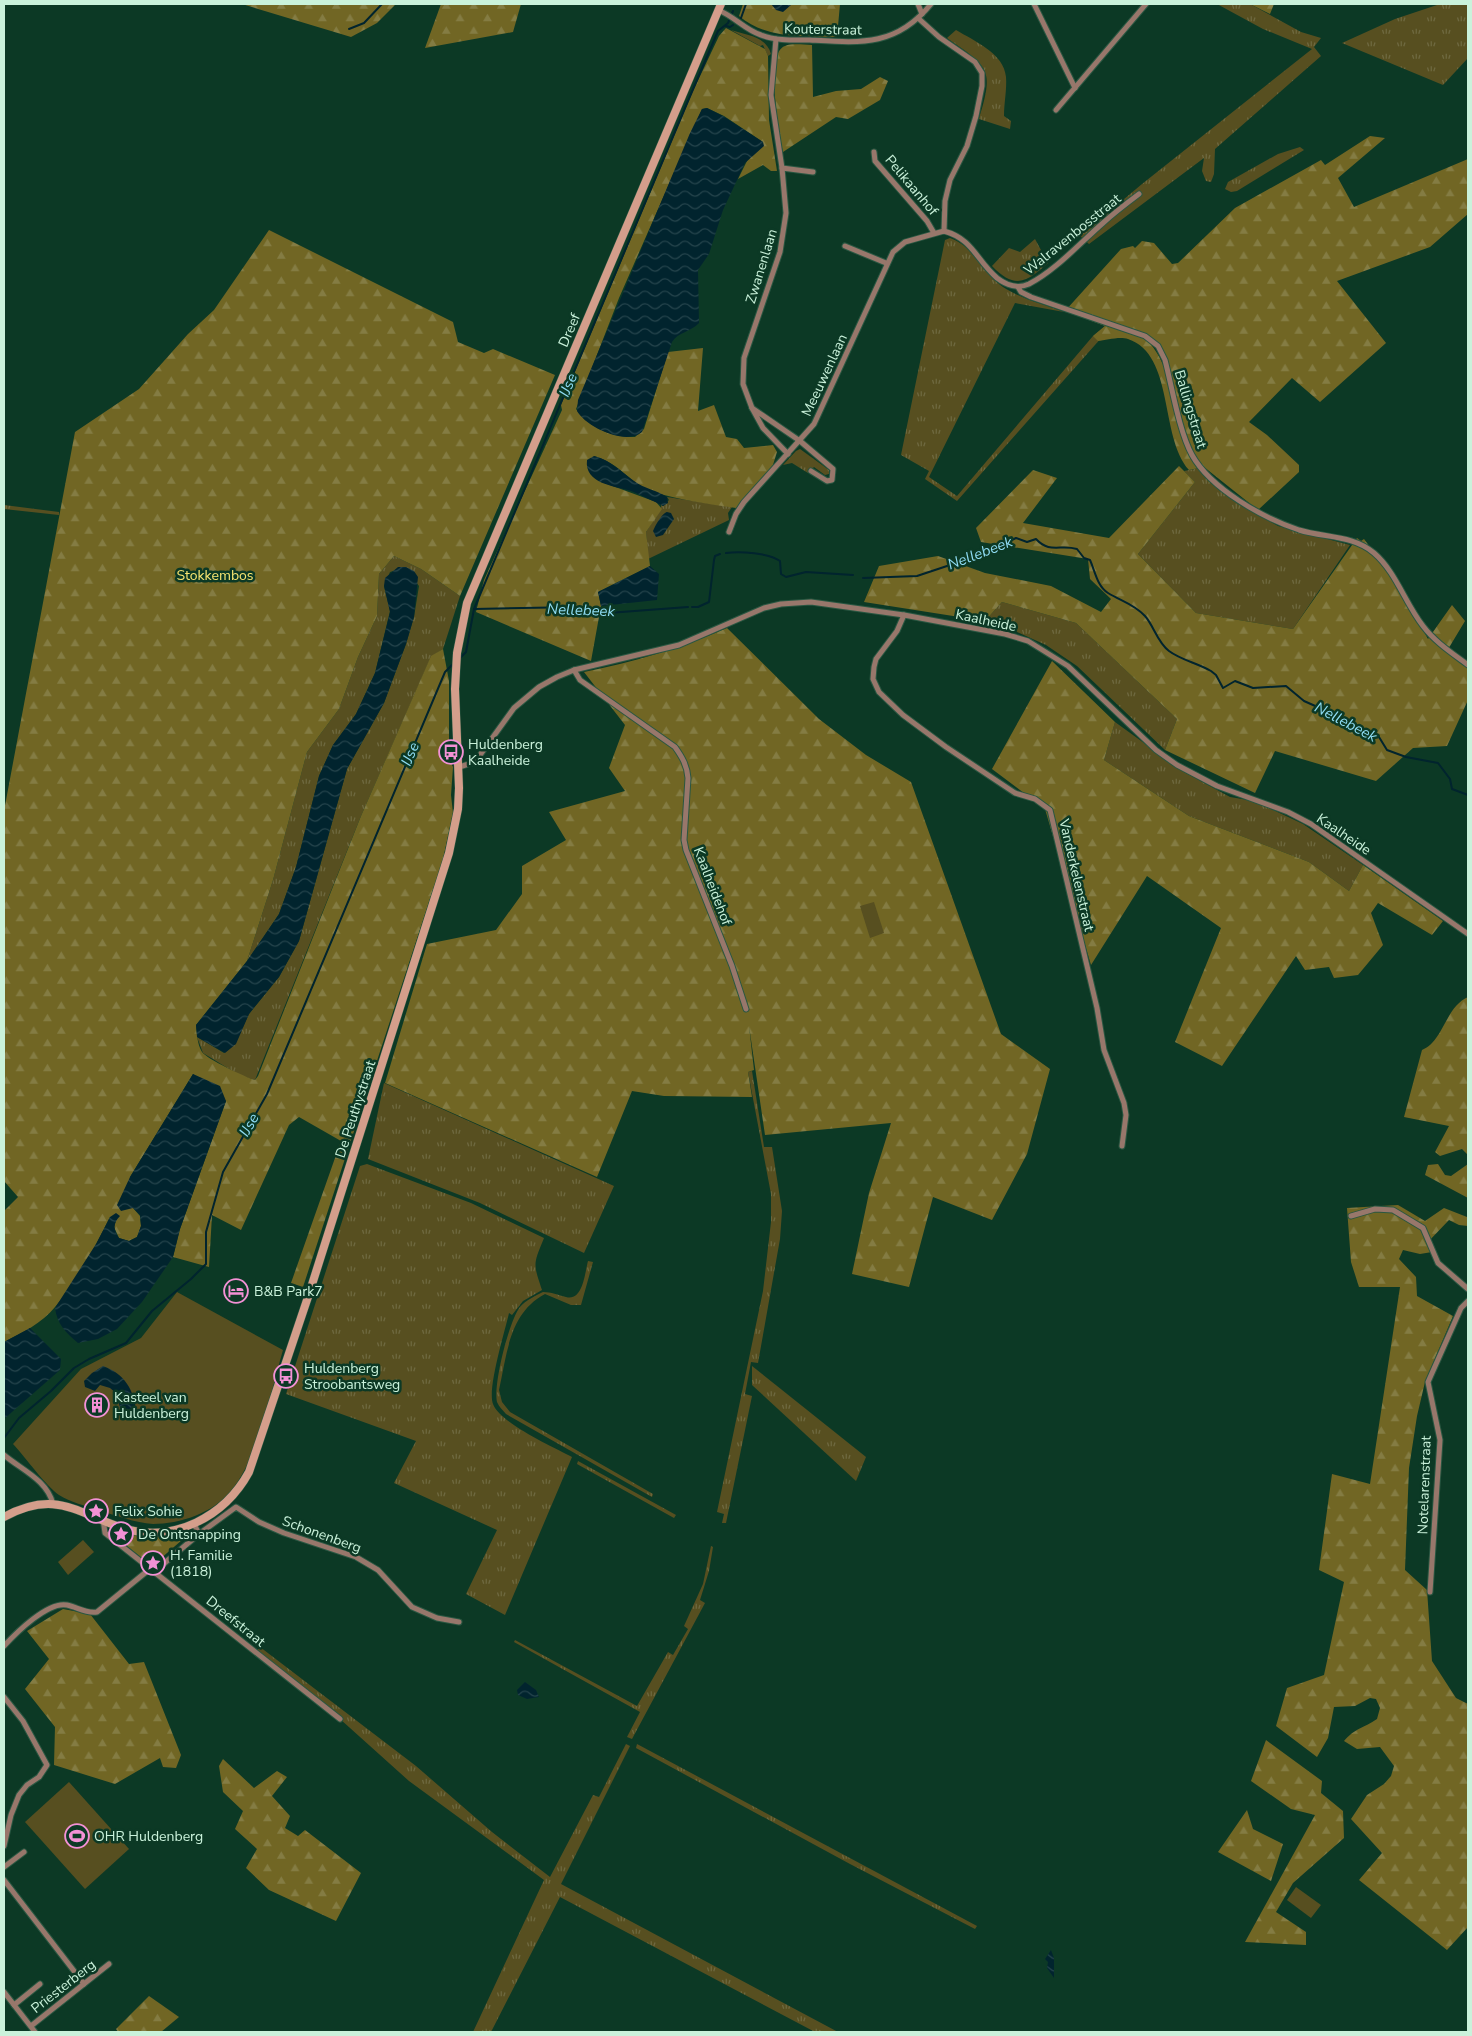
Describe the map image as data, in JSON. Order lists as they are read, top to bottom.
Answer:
{
  "streets": {
    "main road": ["Dreef", "De Peuthystraat"],
    "street": [
      "Kouterstraat",
      "Pelikaanhof",
      "Walravenbosstraat",
      "Zwanenlaan",
      "Meeuwenlaan",
      "Ballingstraat",
      "Kaalheide",
      "Vanderkelenstraat",
      "Kaalheidehof",
      "Notelarenstraat",
      "Schonenberg",
      "Dreefstraat",
      "Priesterberg"
    ]
  },
  "crossings": [
    ["Kouterstraat", "Zwanenlaan"],
    ["Kouterstraat", "Dreef"],
    ["Pelikaanhof", "Meeuwenlaan"],
    ["Walravenbosstraat", "Ballingstraat"],
    ["Zwanenlaan", "Meeuwenlaan"],
    ["Dreef", "De Peuthystraat"],
    ["Meeuwenlaan", "Ballingstraat"],
    ["Kaalheide", "Vanderkelenstraat"],
    ["Kaalheide", "Kaalheidehof"],
    ["Kaalheide", "De Peuthystraat"],
    ["De Peuthystraat", "Dreefstraat"]
  ],
  "water": ["IJse", "Nellebeek"],
  "parks": ["Stokkembos"],
  "places": {
    "bus stop": ["Huldenberg Kaalheide", "Huldenberg Stroobantsweg"],
    "hotel": ["B&B Park7"],
    "building": ["Kasteel van Huldenberg"],
    "place": ["Felix Sohie", "De Ontsnapping", "H. Familie (1818)"],
    "sports": ["OHR Huldenberg"]
  }
}
